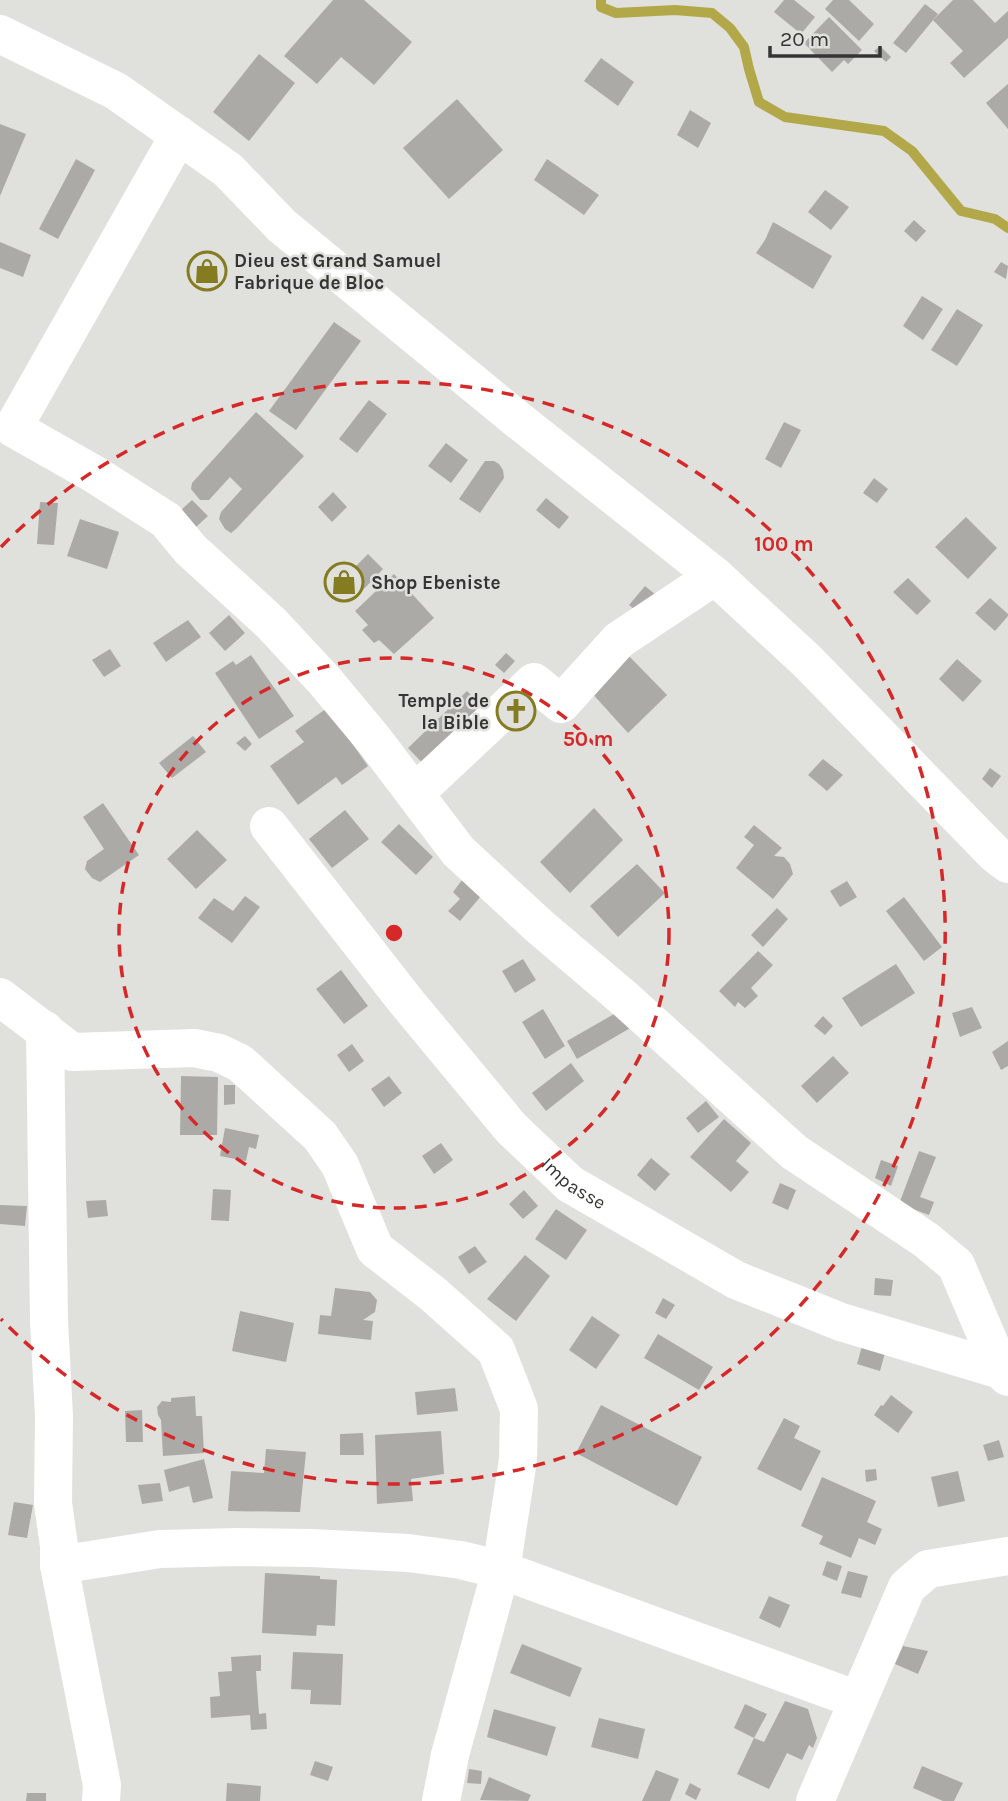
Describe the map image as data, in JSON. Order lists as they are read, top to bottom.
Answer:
{
  "streets": {
    "street": ["Impasse"]
  },
  "places": {
    "shop": ["Dieu est Grand Samuel Fabrique de Bloc", "Shop Ebeniste"],
    "church": ["Temple de la Bible"]
  },
  "scale_bar": "20 m",
  "rings": ["100 m", "50 m"]
}
